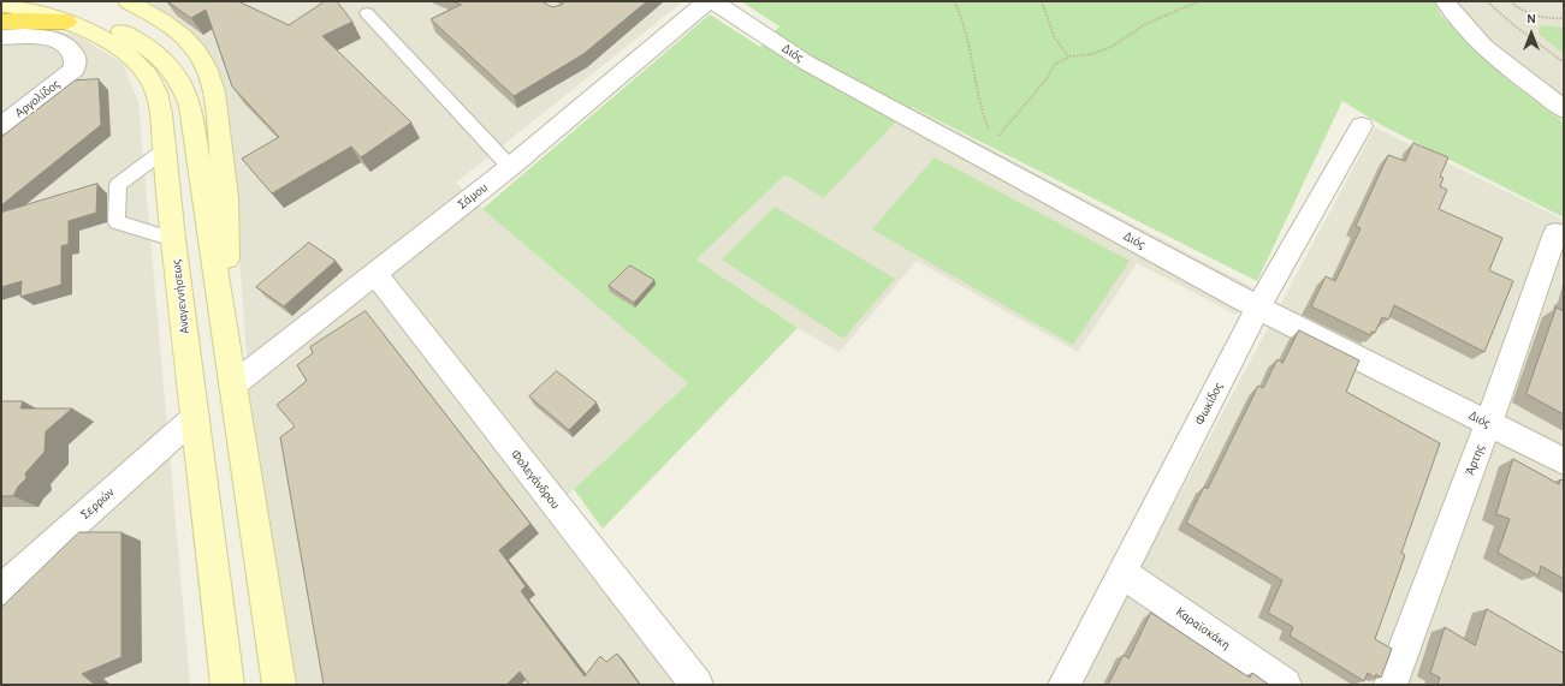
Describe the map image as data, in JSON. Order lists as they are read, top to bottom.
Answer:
{
  "streets": {
    "main road": ["Αναγεννήσεως"],
    "street": [
      "Διός",
      "Αργολίδος",
      "Σάμου",
      "Φωκίδος",
      "Άρτης",
      "Φολεγάνδρου",
      "Σερρών",
      "Καραϊσκάκη"
    ]
  },
  "crossings": [
    ["Διός", "Φωκίδος"],
    ["Διός", "Άρτης"],
    ["Σάμου", "Αναγεννήσεως"],
    ["Σάμου", "Φολεγάνδρου"],
    ["Αναγεννήσεως", "Σερρών"],
    ["Φωκίδος", "Καραϊσκάκη"]
  ],
  "north": "top"
}
